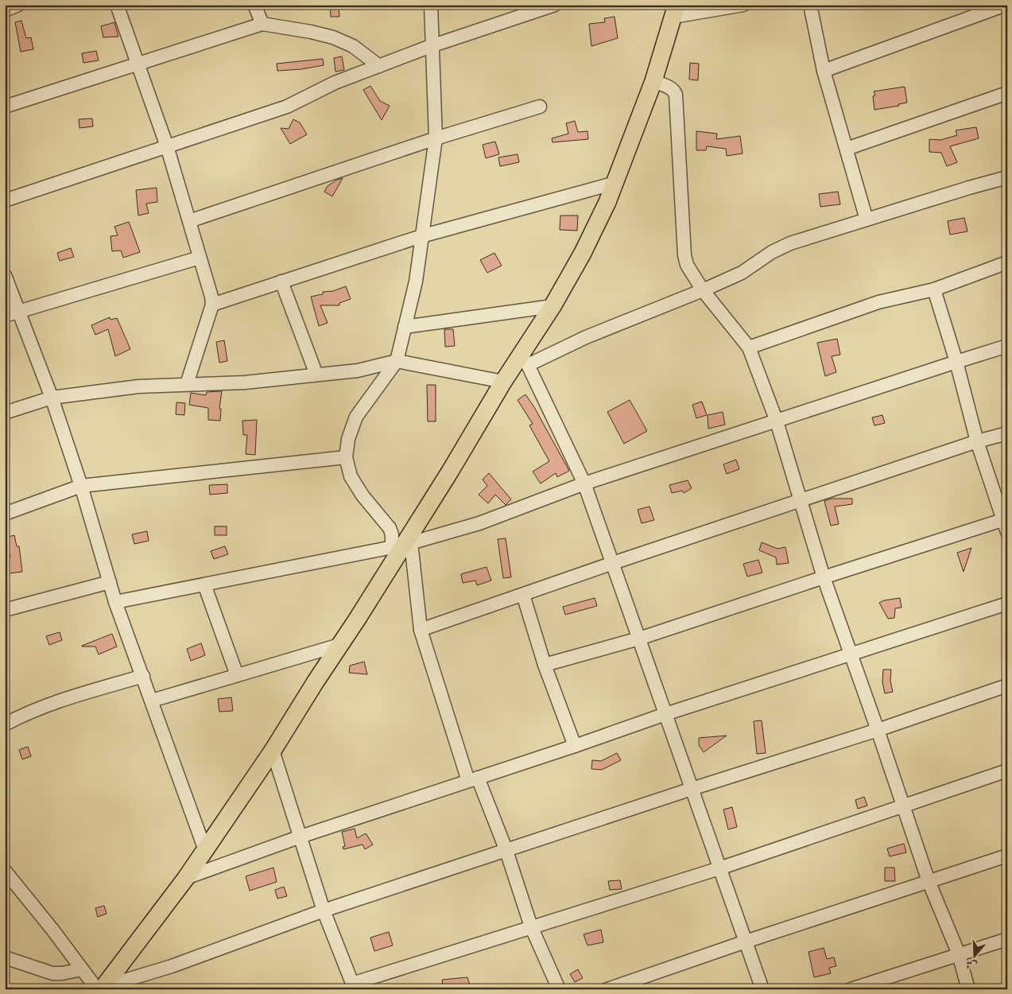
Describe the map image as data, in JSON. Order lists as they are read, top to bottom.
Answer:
{
  "north": "bottom"
}
